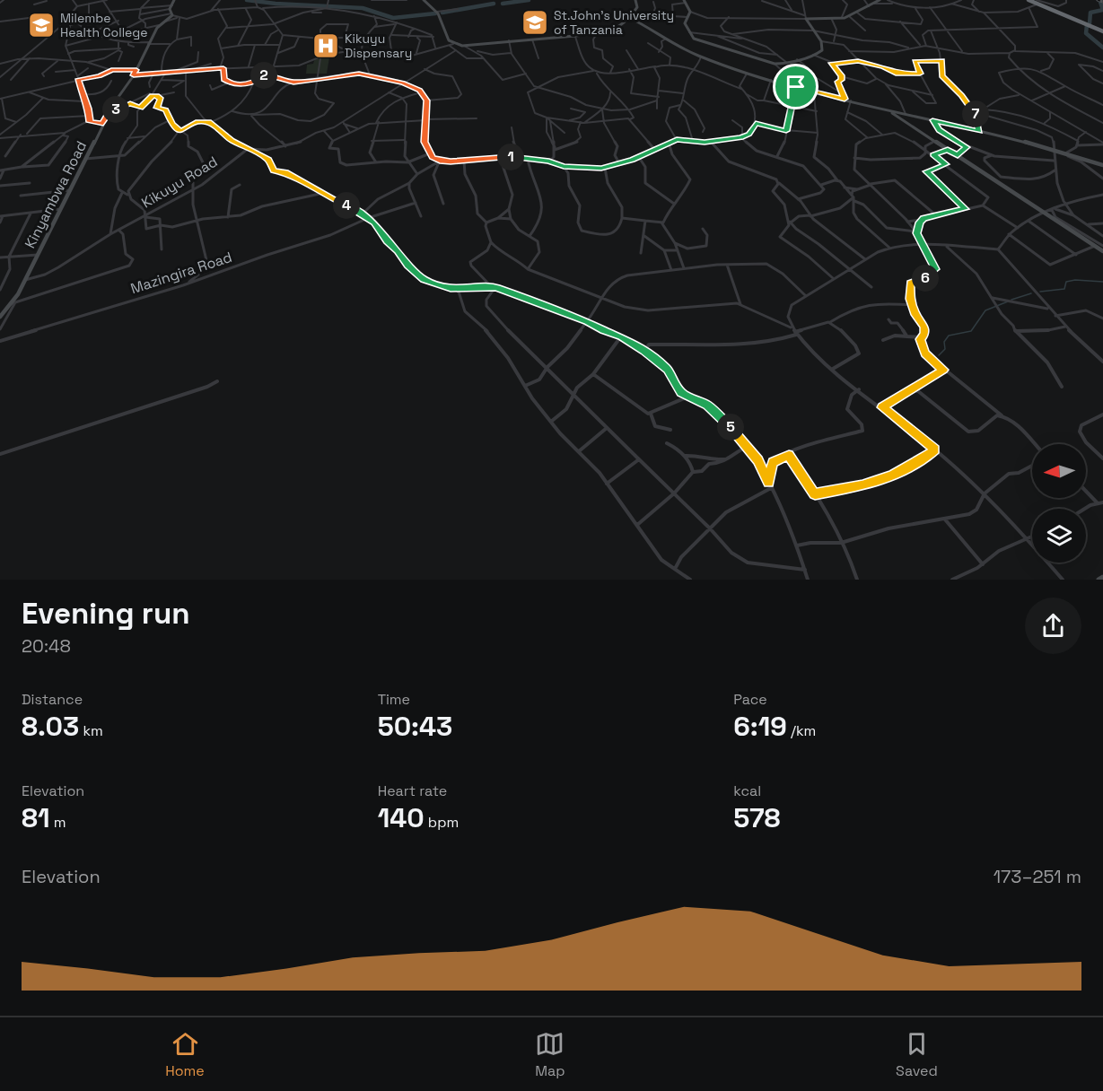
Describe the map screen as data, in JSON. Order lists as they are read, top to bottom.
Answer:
{
  "streets": {
    "street": ["Kikuyu Road", "Kinyambwa Road", "Mazingira Road"]
  },
  "crossings": [
    ["Kikuyu Road", "Kinyambwa Road"]
  ],
  "places": {
    "school or university": ["St.John's University of Tanzania", "Milembe Health College"],
    "hospital": ["Kikuyu Dispensary"]
  },
  "north": "left",
  "page": {
    "pins": [
      "2",
      "3",
      "7",
      "1",
      "4",
      "6",
      "5"
    ],
    "heading": ["Evening run", "20:48"],
    "stats": [
      ["Distance", "8.03 km"],
      ["Time", "50:43"],
      ["Pace", "6:19 /km"],
      ["Elevation", "81 m"],
      ["Heart rate", "140 bpm"],
      ["kcal", "578"]
    ],
    "chart": ["Elevation", "173–251 m"],
    "tabs": ["Home", "Map", "Saved"]
  }
}
